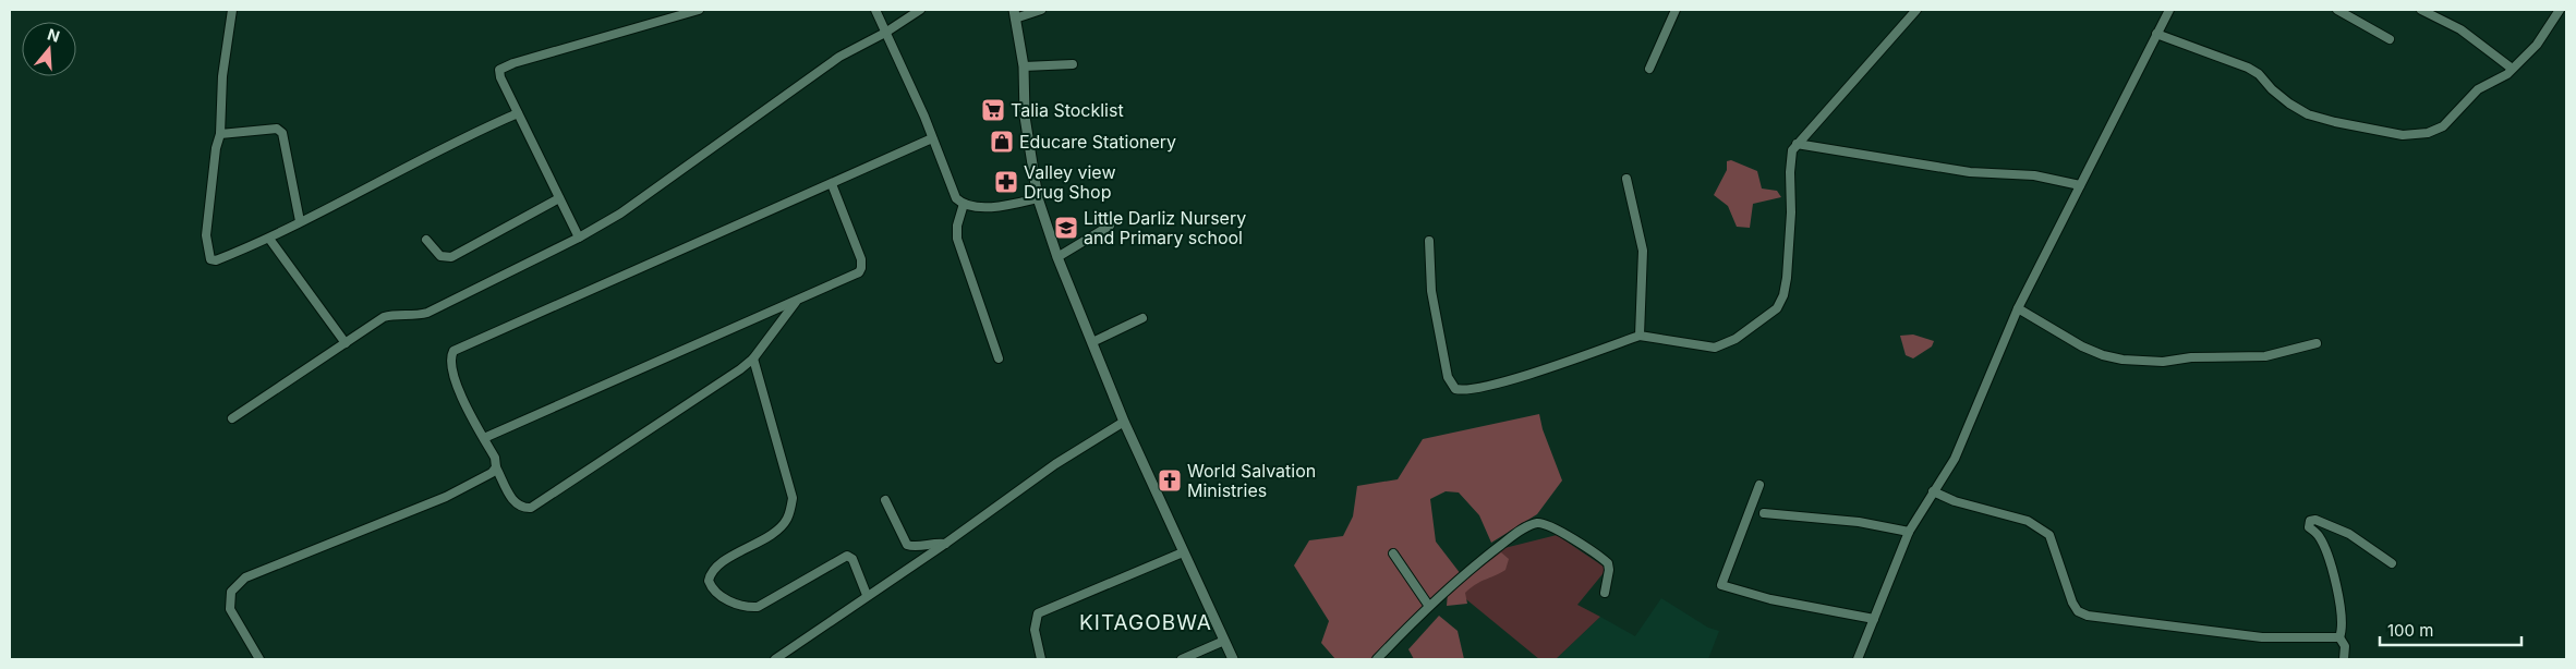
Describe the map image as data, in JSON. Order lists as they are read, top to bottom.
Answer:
{
  "districts": ["KITAGOBWA"],
  "places": {
    "supermarket": ["Talia Stocklist"],
    "shop": ["Educare Stationery"],
    "pharmacy": ["Valley view Drug Shop"],
    "school or university": ["Little Darliz Nursery and Primary school"],
    "church": ["World Salvation Ministries"]
  },
  "scale_bar": "100 m",
  "north": "top"
}
